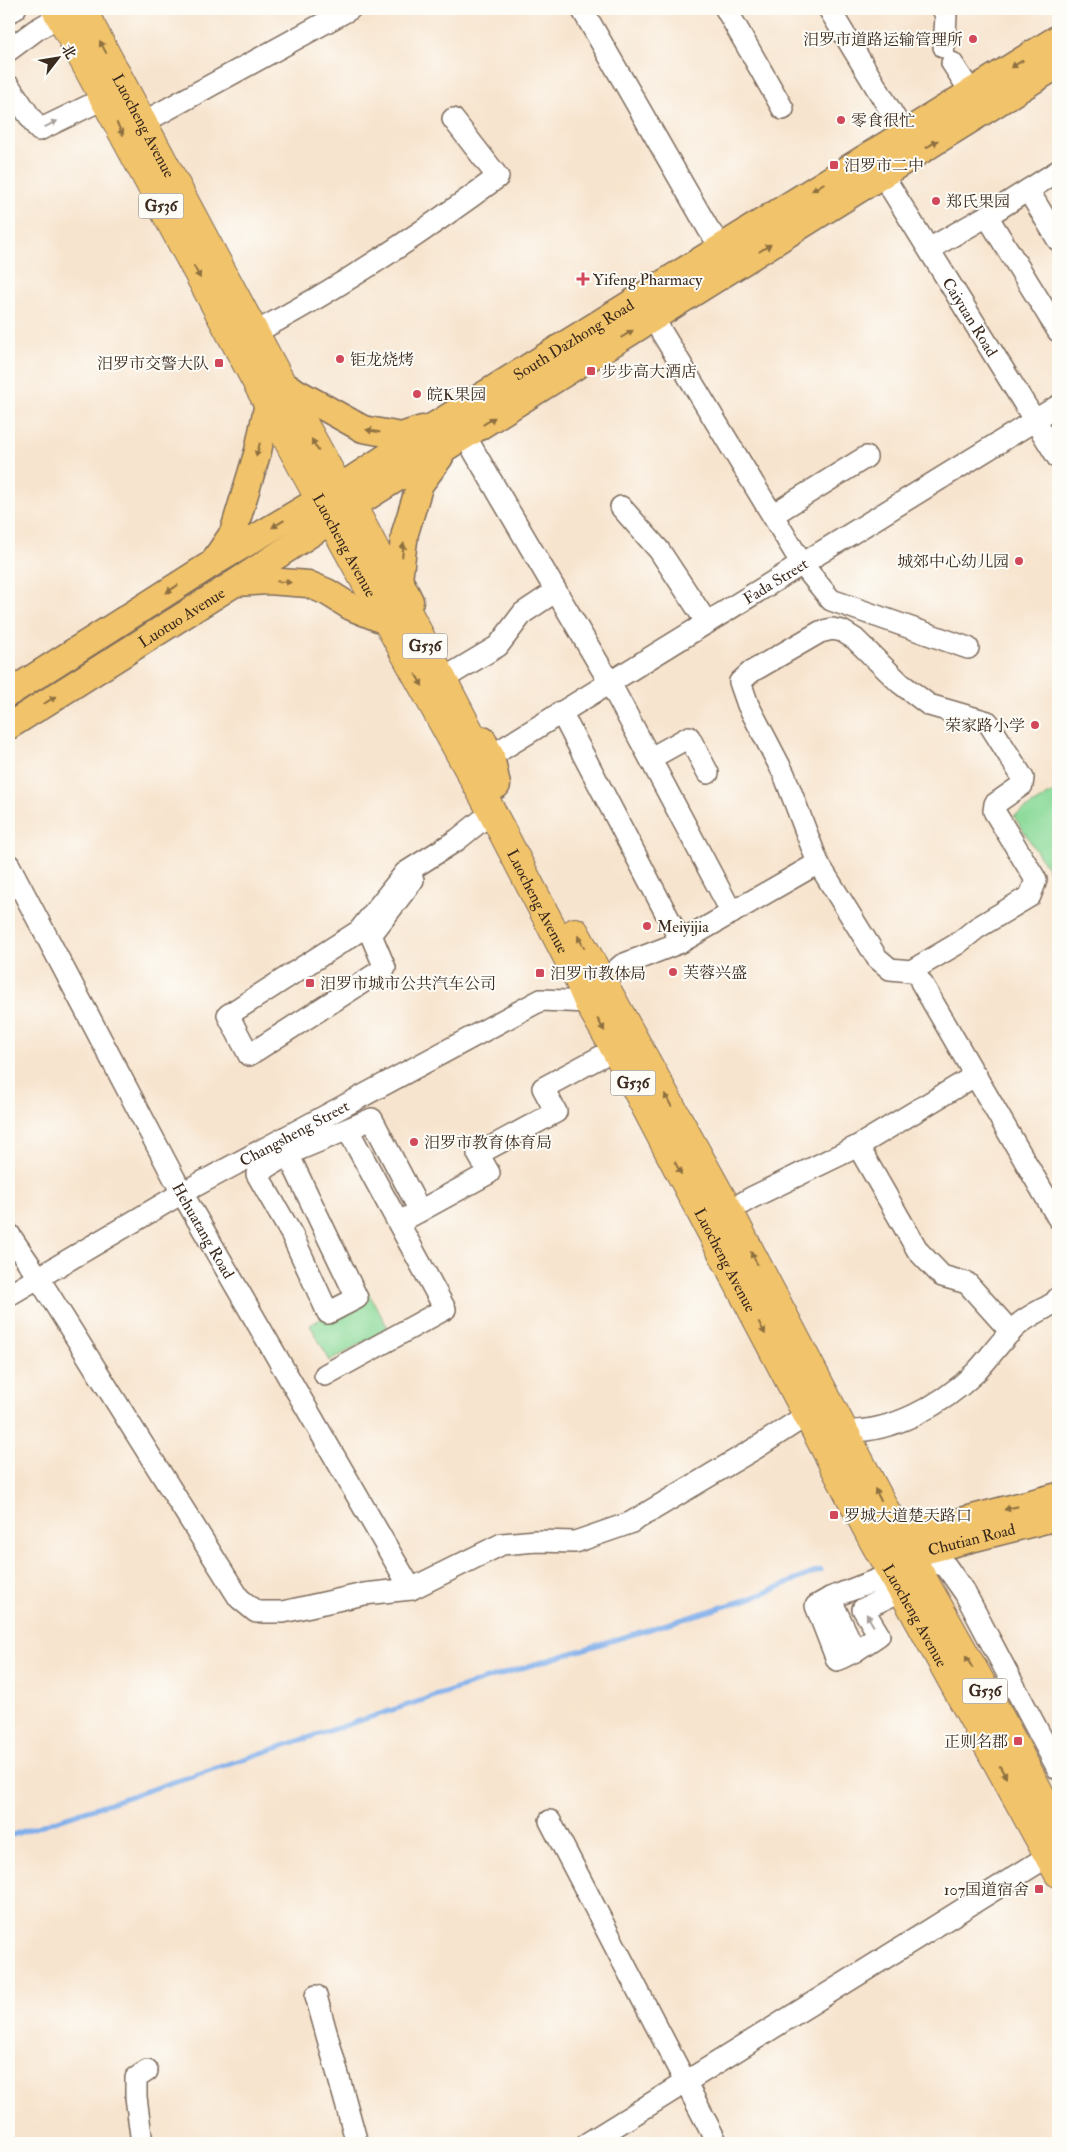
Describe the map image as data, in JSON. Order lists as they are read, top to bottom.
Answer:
{
  "streets": {
    "highway": ["Luocheng Avenue", "G536"],
    "main road": ["South Dazhong Road", "Luotuo Avenue", "Chutian Road"],
    "street": [
      "Caiyuan Road",
      "Fada Street",
      "Changsheng Street",
      "Hehuatang Road"
    ]
  },
  "crossings": [
    ["Luocheng Avenue", "South Dazhong Road"],
    ["Luocheng Avenue", "Luotuo Avenue"],
    ["Luocheng Avenue", "Changsheng Street"],
    ["Luocheng Avenue", "Chutian Road"],
    ["Caiyuan Road", "South Dazhong Road"],
    ["Caiyuan Road", "Fada Street"],
    ["South Dazhong Road", "Luotuo Avenue"],
    ["Changsheng Street", "Hehuatang Road"]
  ],
  "places": {
    "other": [
      "汨罗市道路运输管理所",
      "零食很忙",
      "郑氏果园",
      "钜龙烧烤",
      "皖K果园",
      "城郊中心幼儿园",
      "荣家路小学",
      "Meiyijia",
      "芙蓉兴盛",
      "汨罗市教育体育局"
    ],
    "transit": [
      "汨罗市二中",
      "汨罗市交警大队",
      "步步高大酒店",
      "汨罗市教体局",
      "汨罗市城市公共汽车公司",
      "罗城大道楚天路口",
      "正则名郡",
      "107国道宿舍"
    ],
    "health": ["Yifeng Pharmacy"]
  },
  "north": "top right"
}
